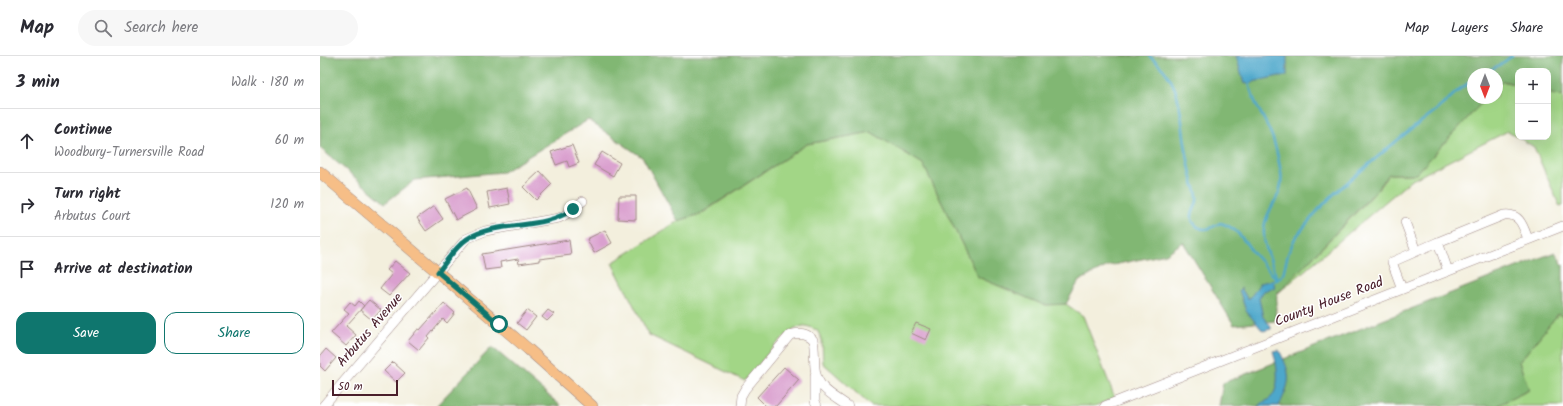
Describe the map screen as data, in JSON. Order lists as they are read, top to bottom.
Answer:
{
  "streets": {
    "street": ["County House Road", "Arbutus Avenue"]
  },
  "scale_bar": "50 m",
  "north": "bottom",
  "page": {
    "header": "Map",
    "search": "Search here",
    "nav": ["Map", "Layers", "Share"],
    "heading": ["3 min", "Walk · 180 m"],
    "map_buttons": ["+", "−"],
    "list": [
      ["Continue", "Woodbury-Turnersville Road", "60 m"],
      ["Turn right", "Arbutus Court", "120 m"],
      "Arrive at destination"
    ],
    "buttons": ["Save", "Share"],
    "scale": "50 m"
  }
}
